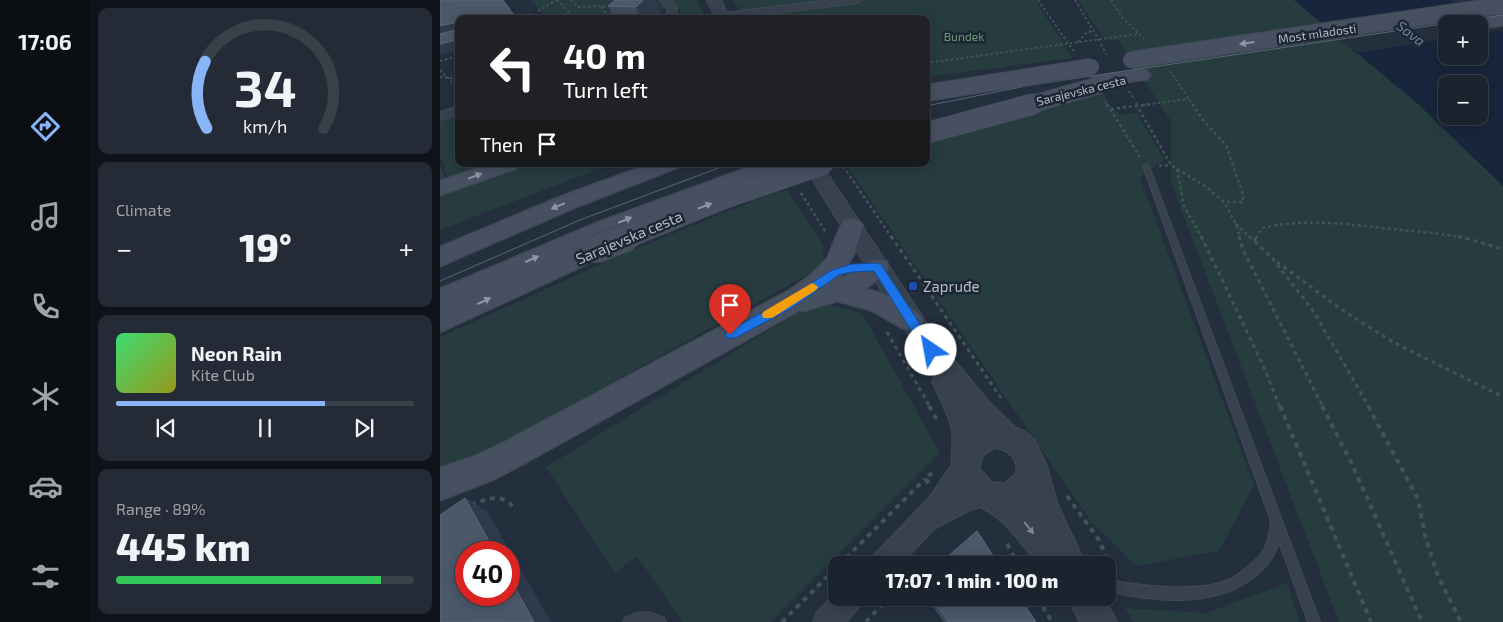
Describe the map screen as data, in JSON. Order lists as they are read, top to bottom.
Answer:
{
  "streets": {
    "main road": ["Most mladosti", "Sarajevska cesta"]
  },
  "crossings": [
    ["Most mladosti", "Sarajevska cesta"]
  ],
  "water": ["Sava"],
  "parks": ["Bundek"],
  "places": {
    "transit": ["Zapruđe"]
  },
  "page": {
    "tabs": "17:06",
    "map_buttons": ["+", "−"],
    "turn": ["40 m", "Turn left"],
    "then": "Then",
    "tile": [
      "Climate",
      ["Range · 89%", "445 km"]
    ],
    "heat": ["−", "19°", "+"],
    "song": ["Neon Rain", "Kite Club"],
    "limit": "40",
    "trip": "17:07 · 1 min · 100 m",
    "gauge": ["34", "km/h"]
  }
}
